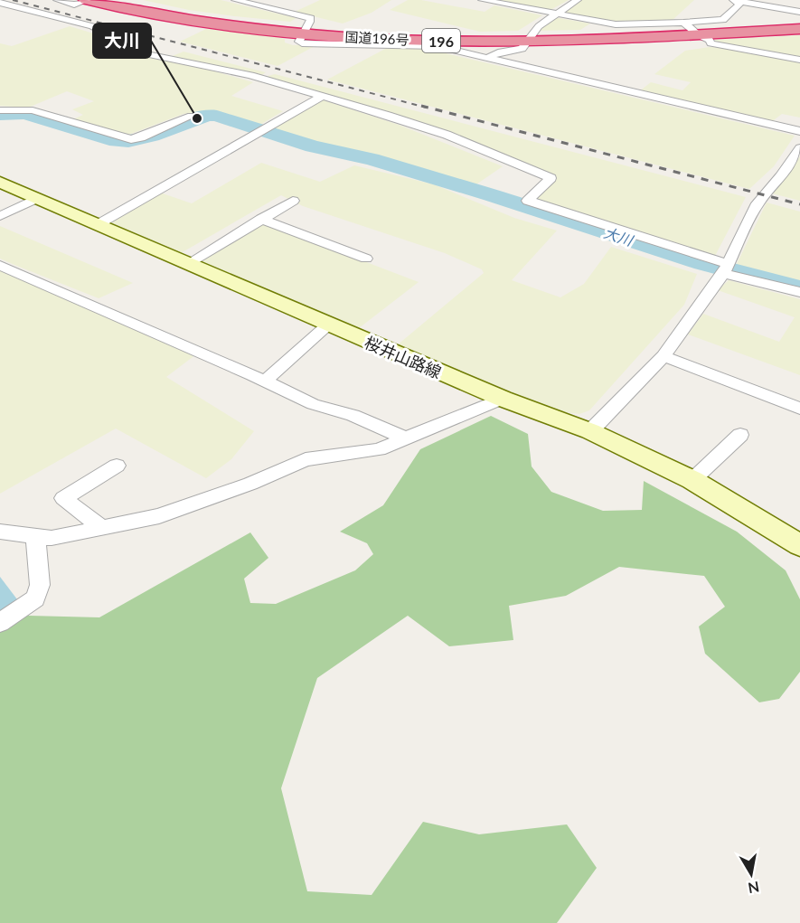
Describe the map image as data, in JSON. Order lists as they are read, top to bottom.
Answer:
{
  "streets": {
    "highway": ["国道196号", "196"],
    "main road": ["桜井山路線"]
  },
  "water": ["大川"],
  "places": ["大川"],
  "north": "bottom"
}
